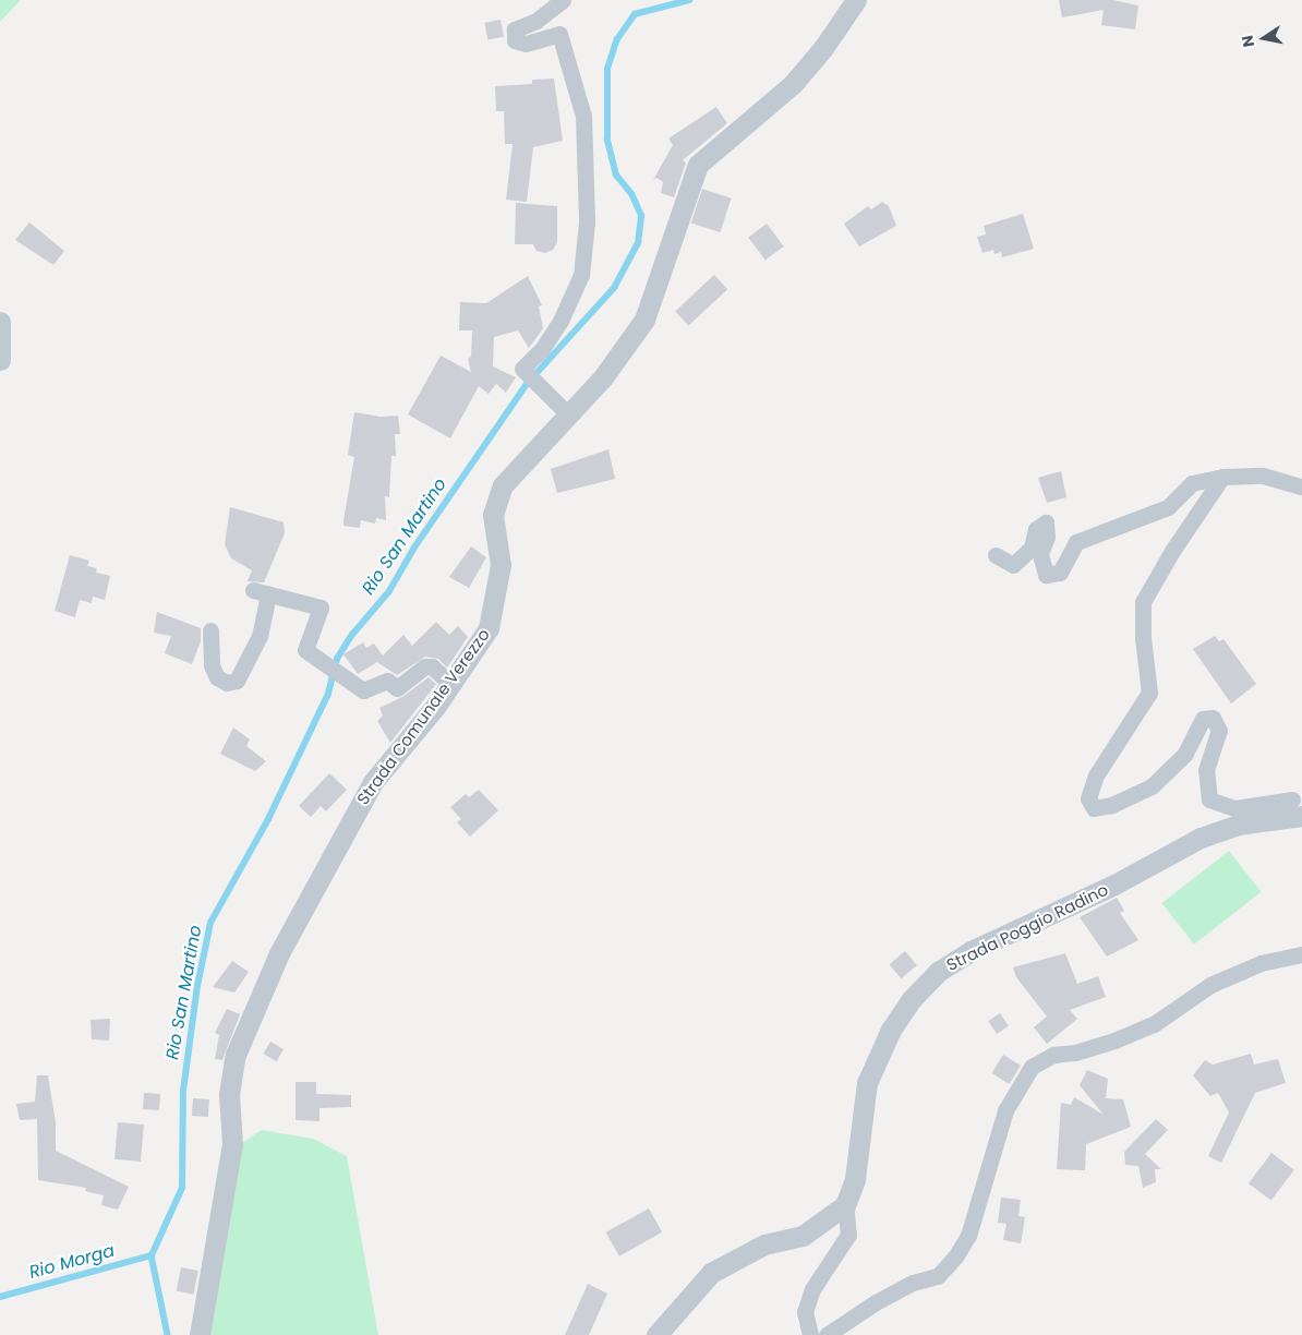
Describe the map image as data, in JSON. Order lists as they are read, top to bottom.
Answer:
{
  "streets": {
    "street": ["Strada Comunale Verezzo", "Strada Poggio Radino"]
  },
  "water": ["Rio San Martino", "Rio Morga"],
  "north": "left"
}
